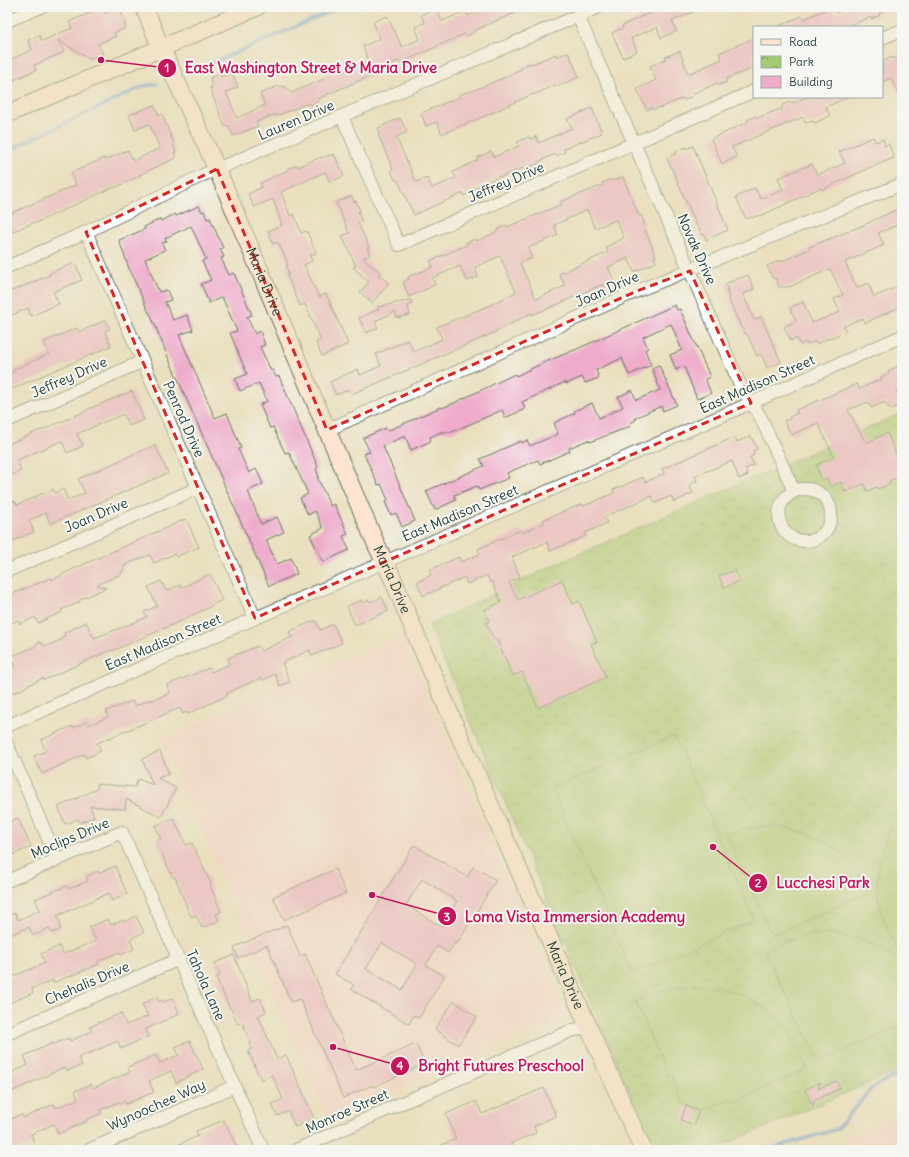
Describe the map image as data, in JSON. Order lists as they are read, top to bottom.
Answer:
{
  "streets": {
    "street": [
      "Lauren Drive",
      "Jeffrey Drive",
      "Novak Drive",
      "Maria Drive",
      "Joan Drive",
      "East Madison Street",
      "Penrod Drive",
      "Moclips Drive",
      "Chehalis Drive",
      "Tahola Lane",
      "Wynoochee Way",
      "Monroe Street"
    ]
  },
  "crossings": [
    ["Lauren Drive", "Jeffrey Drive"],
    ["Lauren Drive", "Novak Drive"],
    ["Lauren Drive", "Maria Drive"],
    ["Lauren Drive", "Penrod Drive"],
    ["Jeffrey Drive", "Novak Drive"],
    ["Jeffrey Drive", "Penrod Drive"],
    ["Novak Drive", "Joan Drive"],
    ["Novak Drive", "East Madison Street"],
    ["Maria Drive", "Joan Drive"],
    ["Maria Drive", "East Madison Street"],
    ["Maria Drive", "Monroe Street"],
    ["Joan Drive", "Penrod Drive"],
    ["East Madison Street", "Penrod Drive"],
    ["Moclips Drive", "Tahola Lane"],
    ["Chehalis Drive", "Tahola Lane"],
    ["Tahola Lane", "Wynoochee Way"]
  ],
  "places": [
    "East Washington Street & Maria Drive",
    "Lucchesi Park",
    "Loma Vista Immersion Academy",
    "Bright Futures Preschool"
  ],
  "legend": ["Road", "Park", "Building"]
}
